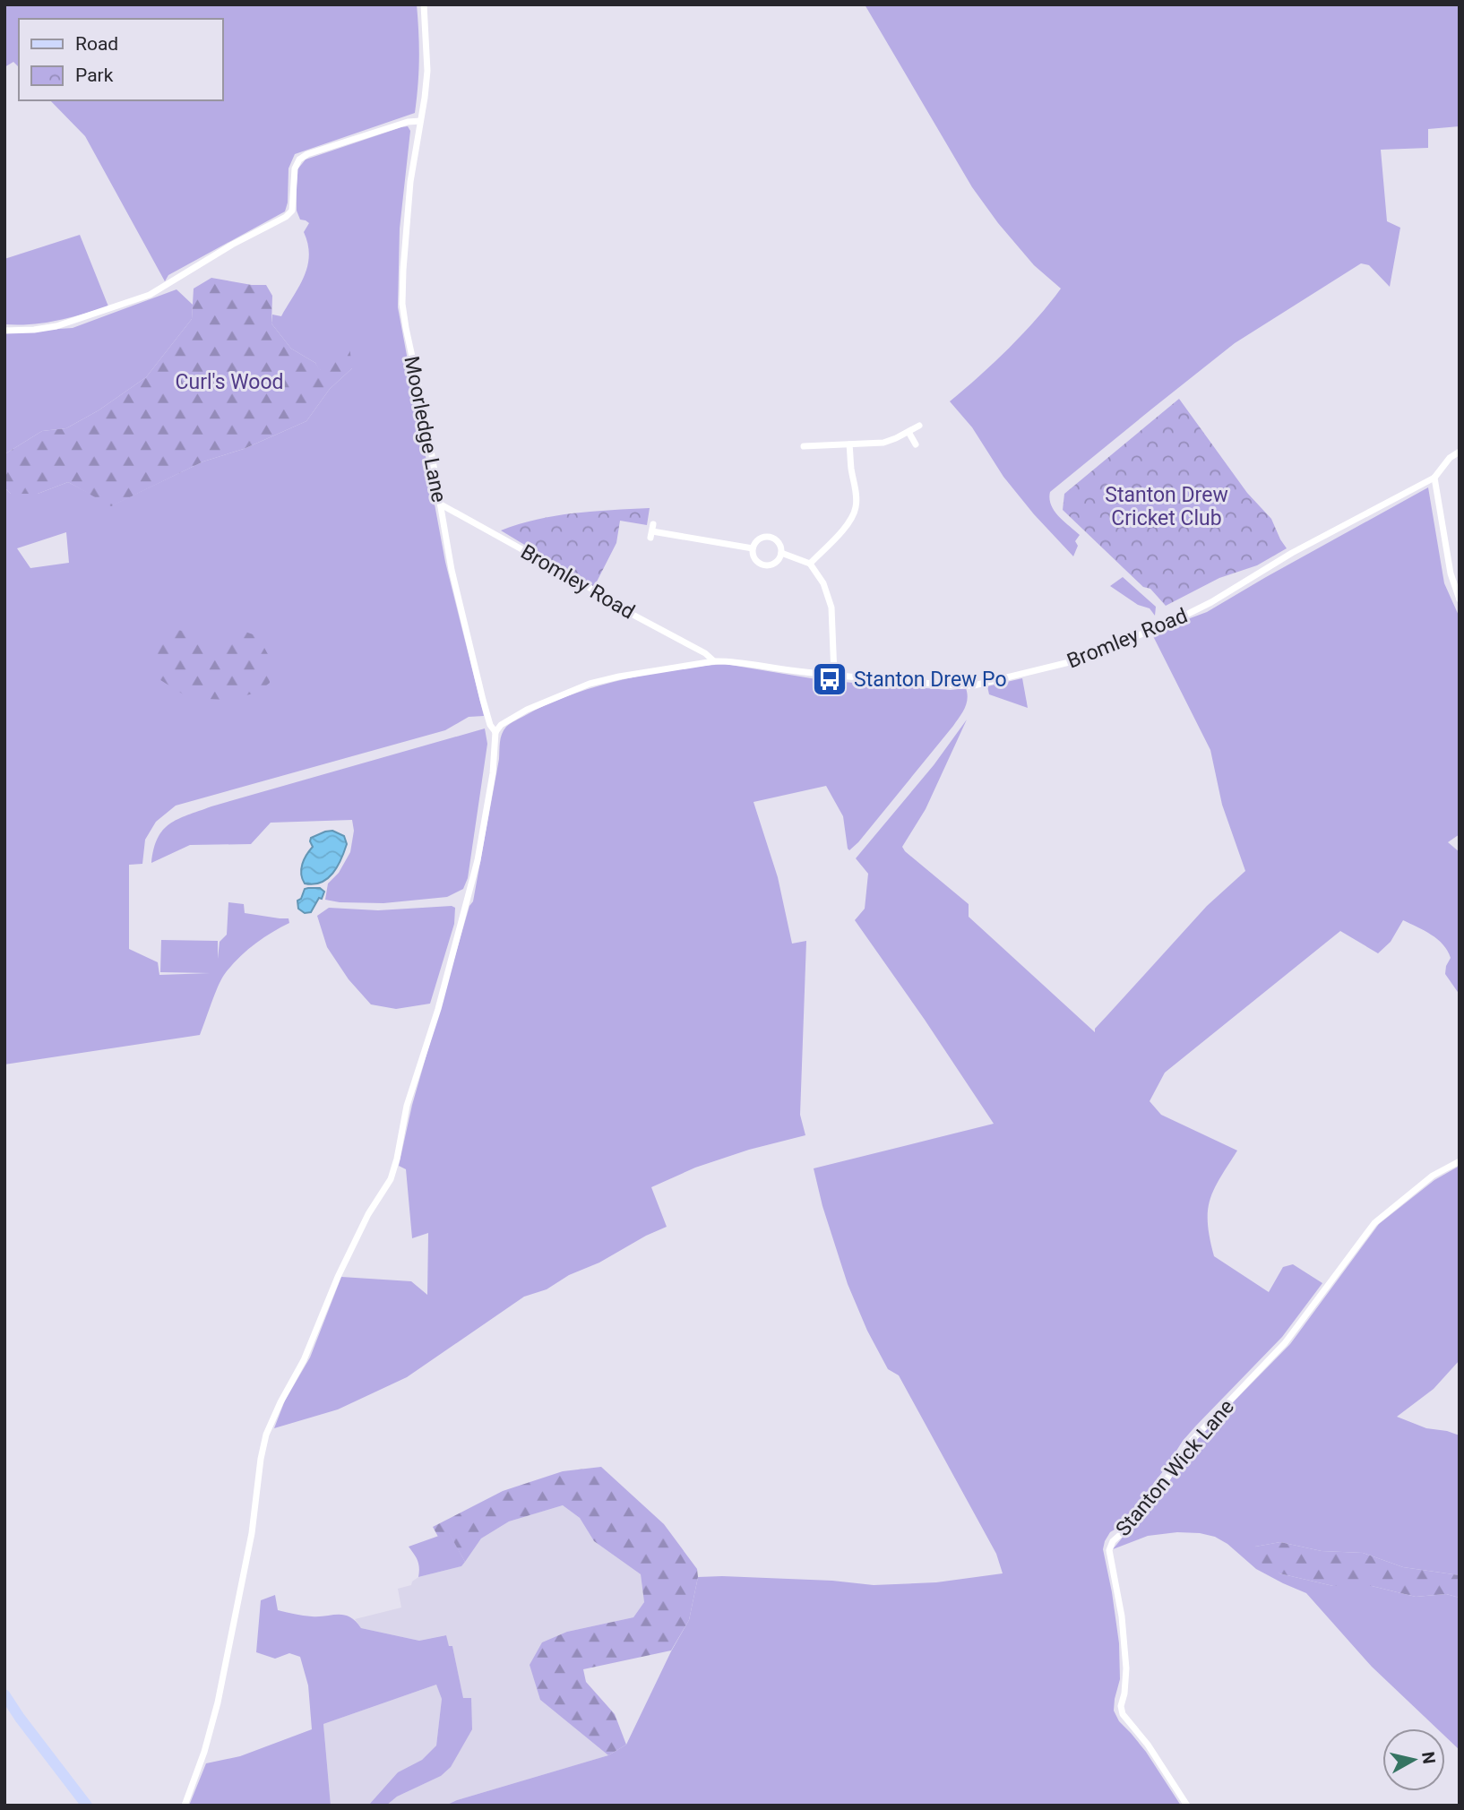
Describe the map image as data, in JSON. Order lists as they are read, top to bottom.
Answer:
{
  "streets": {
    "street": ["Moorledge Lane", "Bromley Road", "Stanton Wick Lane"]
  },
  "crossings": [
    ["Moorledge Lane", "Bromley Road"]
  ],
  "parks": ["Curl's Wood", "Stanton Drew Cricket Club"],
  "places": {
    "bus stop": ["Stanton Drew Po"]
  },
  "legend": ["Road", "Park"],
  "north": "right"
}
